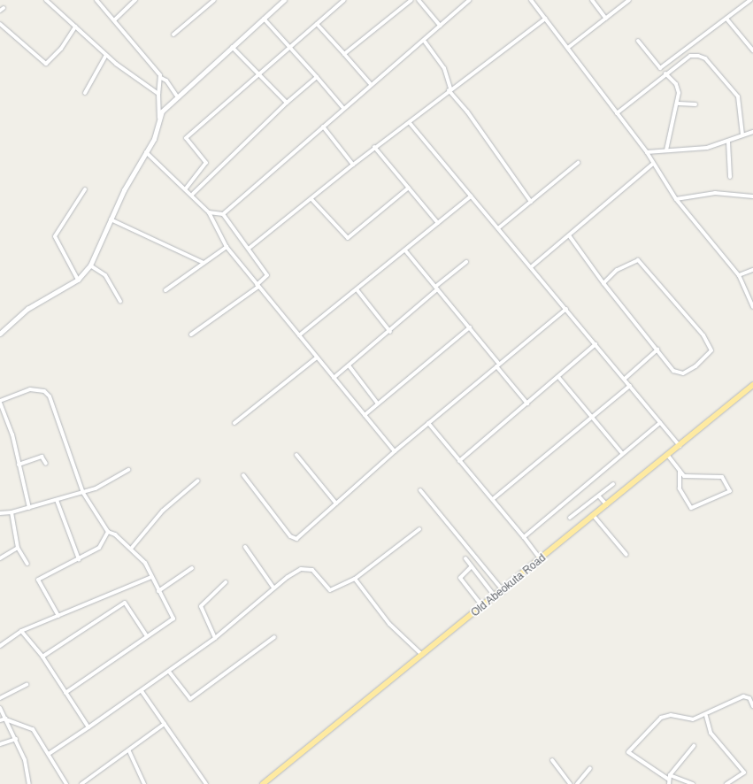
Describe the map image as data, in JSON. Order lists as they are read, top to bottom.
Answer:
{
  "streets": {
    "highway": ["Old Abeokuta Road"]
  }
}
